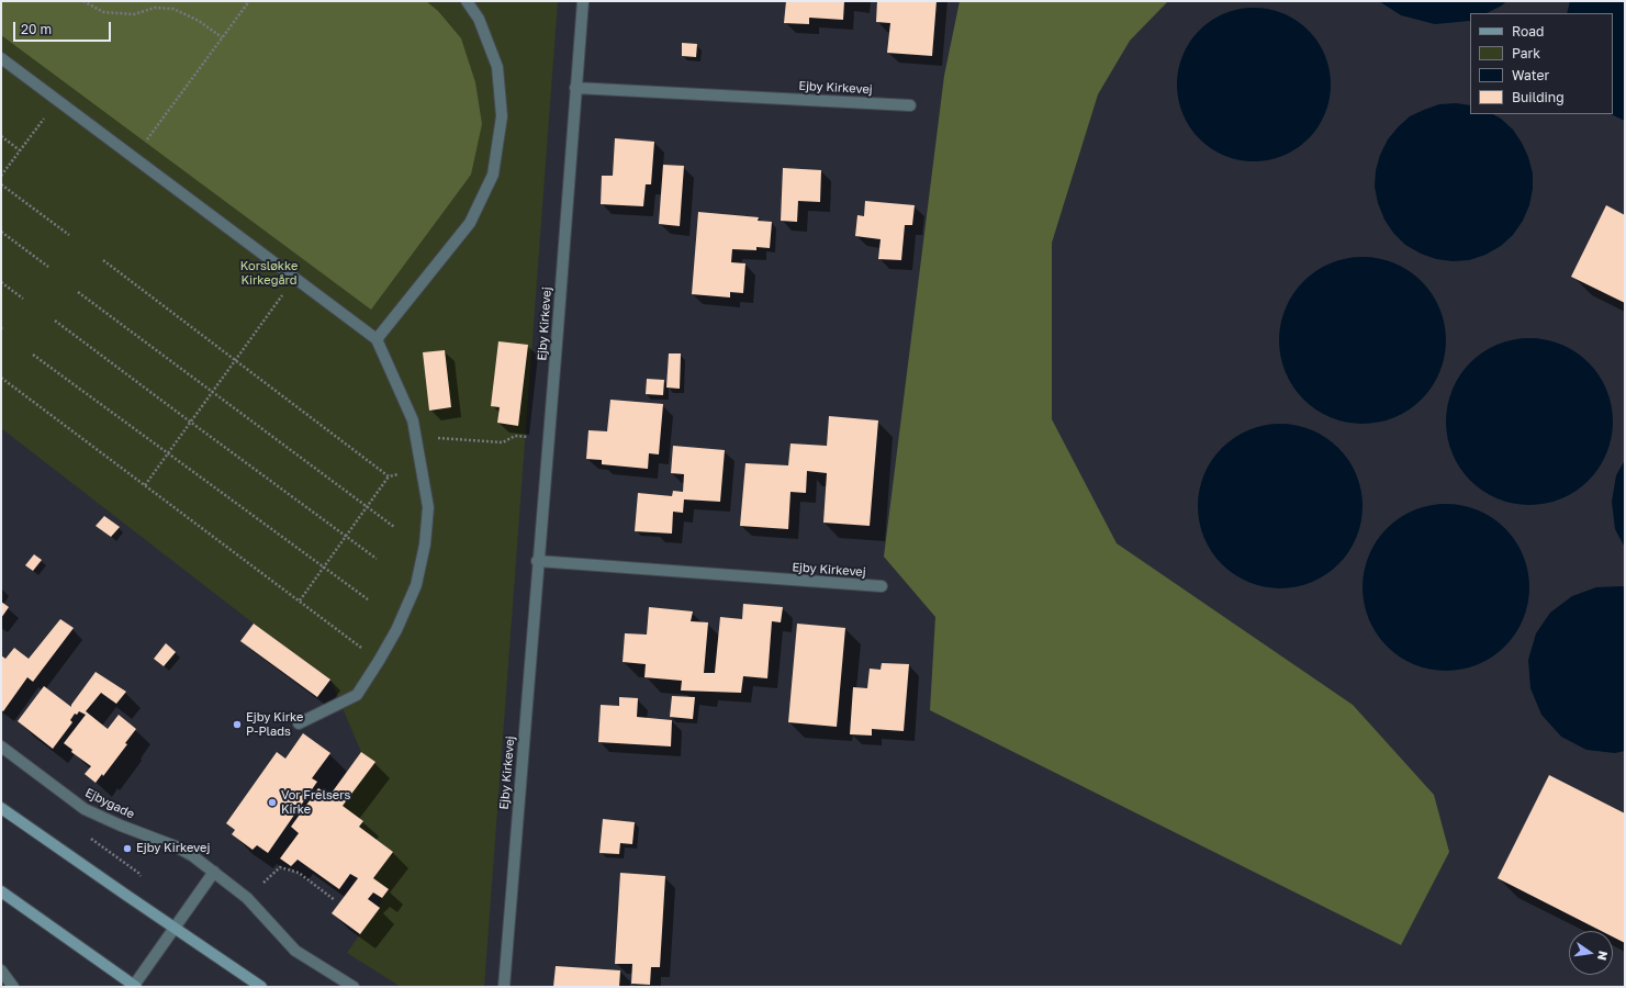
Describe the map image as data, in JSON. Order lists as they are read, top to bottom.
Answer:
{
  "streets": {
    "street": ["Ejby Kirkevej", "Ejbygade"]
  },
  "parks": ["Korsløkke Kirkegård"],
  "places": ["Ejby Kirke P-Plads", "Vor Frelsers Kirke", "Ejby Kirkevej"],
  "legend": [
    "Road",
    "Park",
    "Water",
    "Building"
  ],
  "scale_bar": "20 m",
  "north": "right"
}
